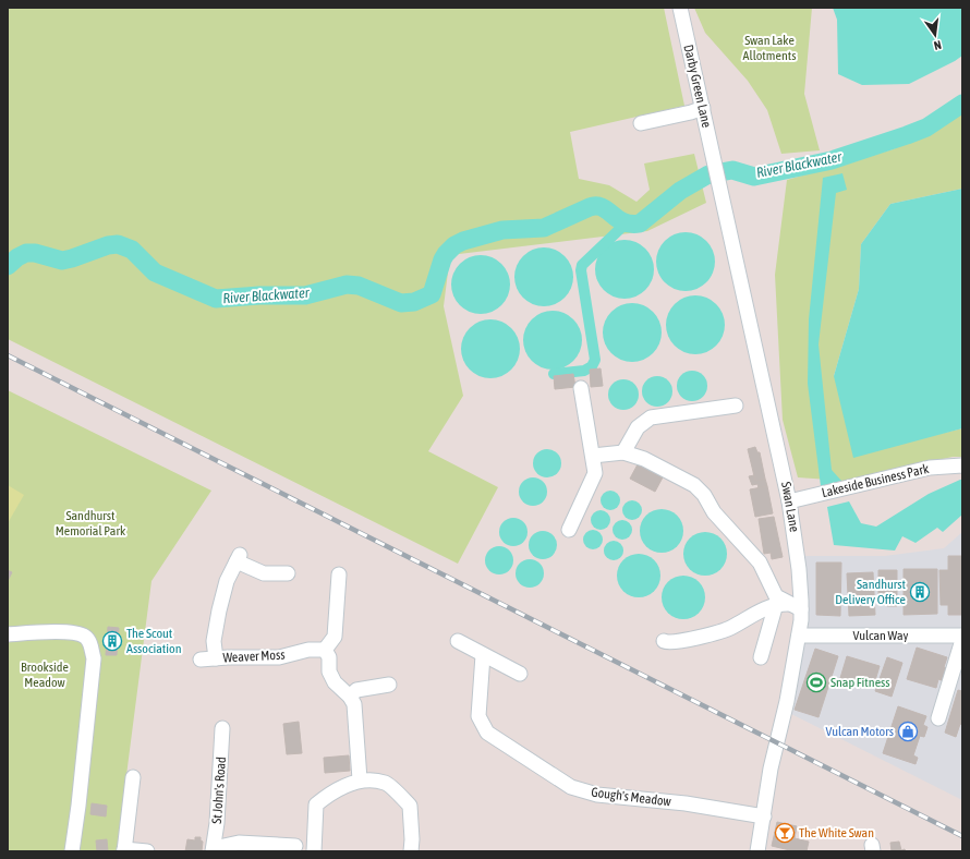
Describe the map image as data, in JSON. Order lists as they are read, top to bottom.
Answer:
{
  "streets": {
    "street": [
      "Darby Green Lane",
      "Lakeside Business Park",
      "Swan Lane",
      "Vulcan Way",
      "Weaver Moss",
      "St John's Road",
      "Gough's Meadow"
    ]
  },
  "crossings": [
    ["Darby Green Lane", "Swan Lane"],
    ["Lakeside Business Park", "Swan Lane"],
    ["Swan Lane", "Vulcan Way"],
    ["Swan Lane", "Gough's Meadow"]
  ],
  "water": ["River Blackwater"],
  "parks": ["Swan Lake Allotments", "Sandhurst Memorial Park", "Brookside Meadow"],
  "places": {
    "building": ["Sandhurst Delivery Office", "The Scout Association"],
    "sports": ["Snap Fitness"],
    "shop": ["Vulcan Motors"],
    "bar": ["The White Swan"]
  },
  "north": "bottom"
}
